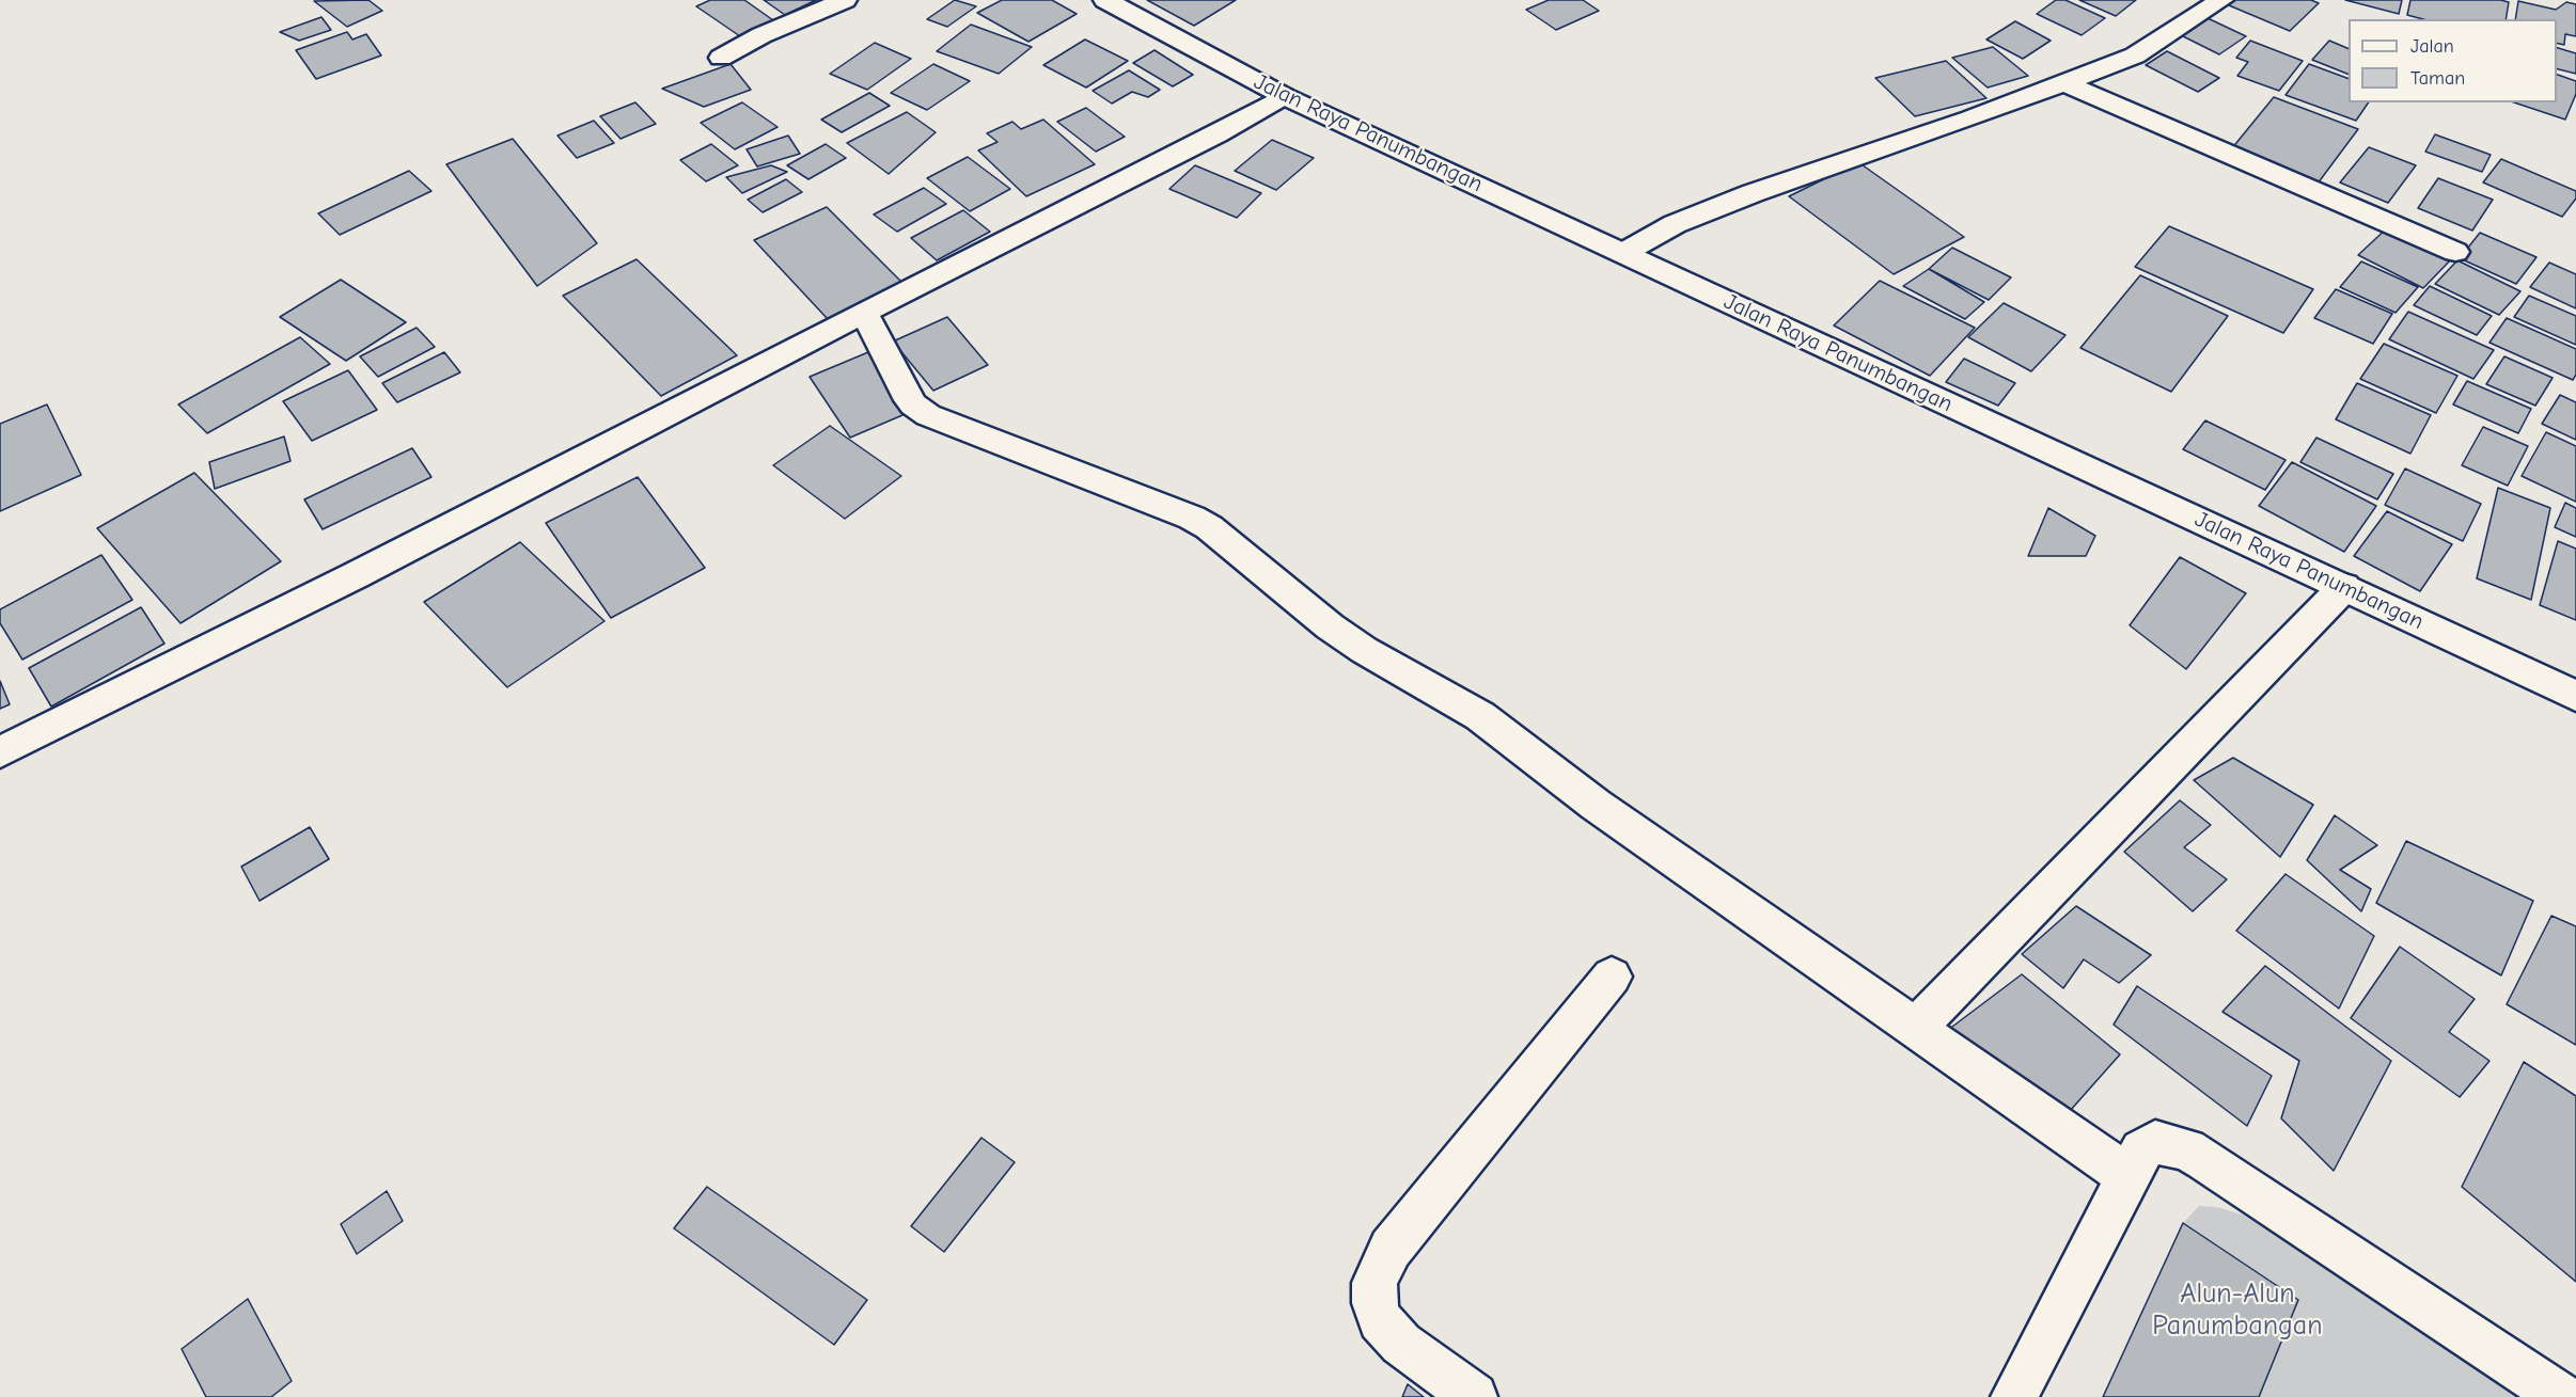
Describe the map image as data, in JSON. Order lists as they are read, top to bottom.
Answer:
{
  "streets": {
    "street": ["Jalan Raya Panumbangan"]
  },
  "parks": ["Alun-Alun Panumbangan"],
  "legend": ["Jalan", "Taman"]
}
